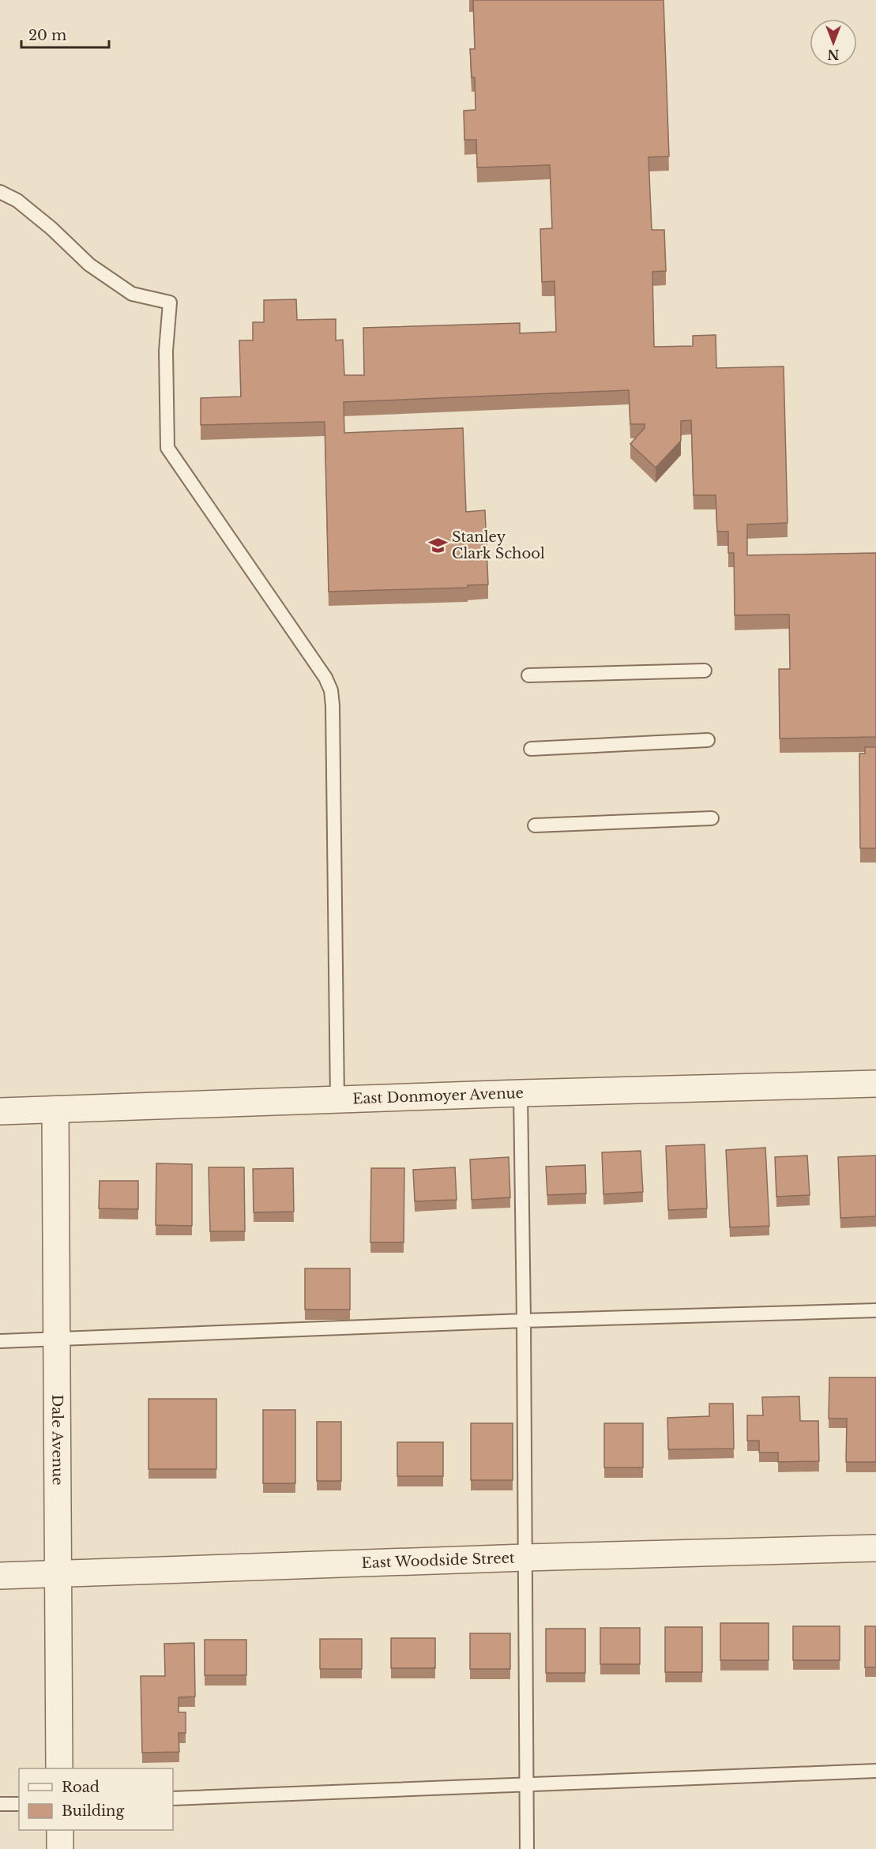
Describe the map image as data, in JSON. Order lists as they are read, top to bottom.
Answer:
{
  "streets": {
    "street": ["East Donmoyer Avenue", "Dale Avenue", "East Woodside Street"]
  },
  "crossings": [
    ["East Donmoyer Avenue", "Dale Avenue"],
    ["Dale Avenue", "East Woodside Street"]
  ],
  "places": {
    "school or university": ["Stanley Clark School"]
  },
  "legend": ["Road", "Building"],
  "scale_bar": "20 m",
  "north": "bottom"
}
